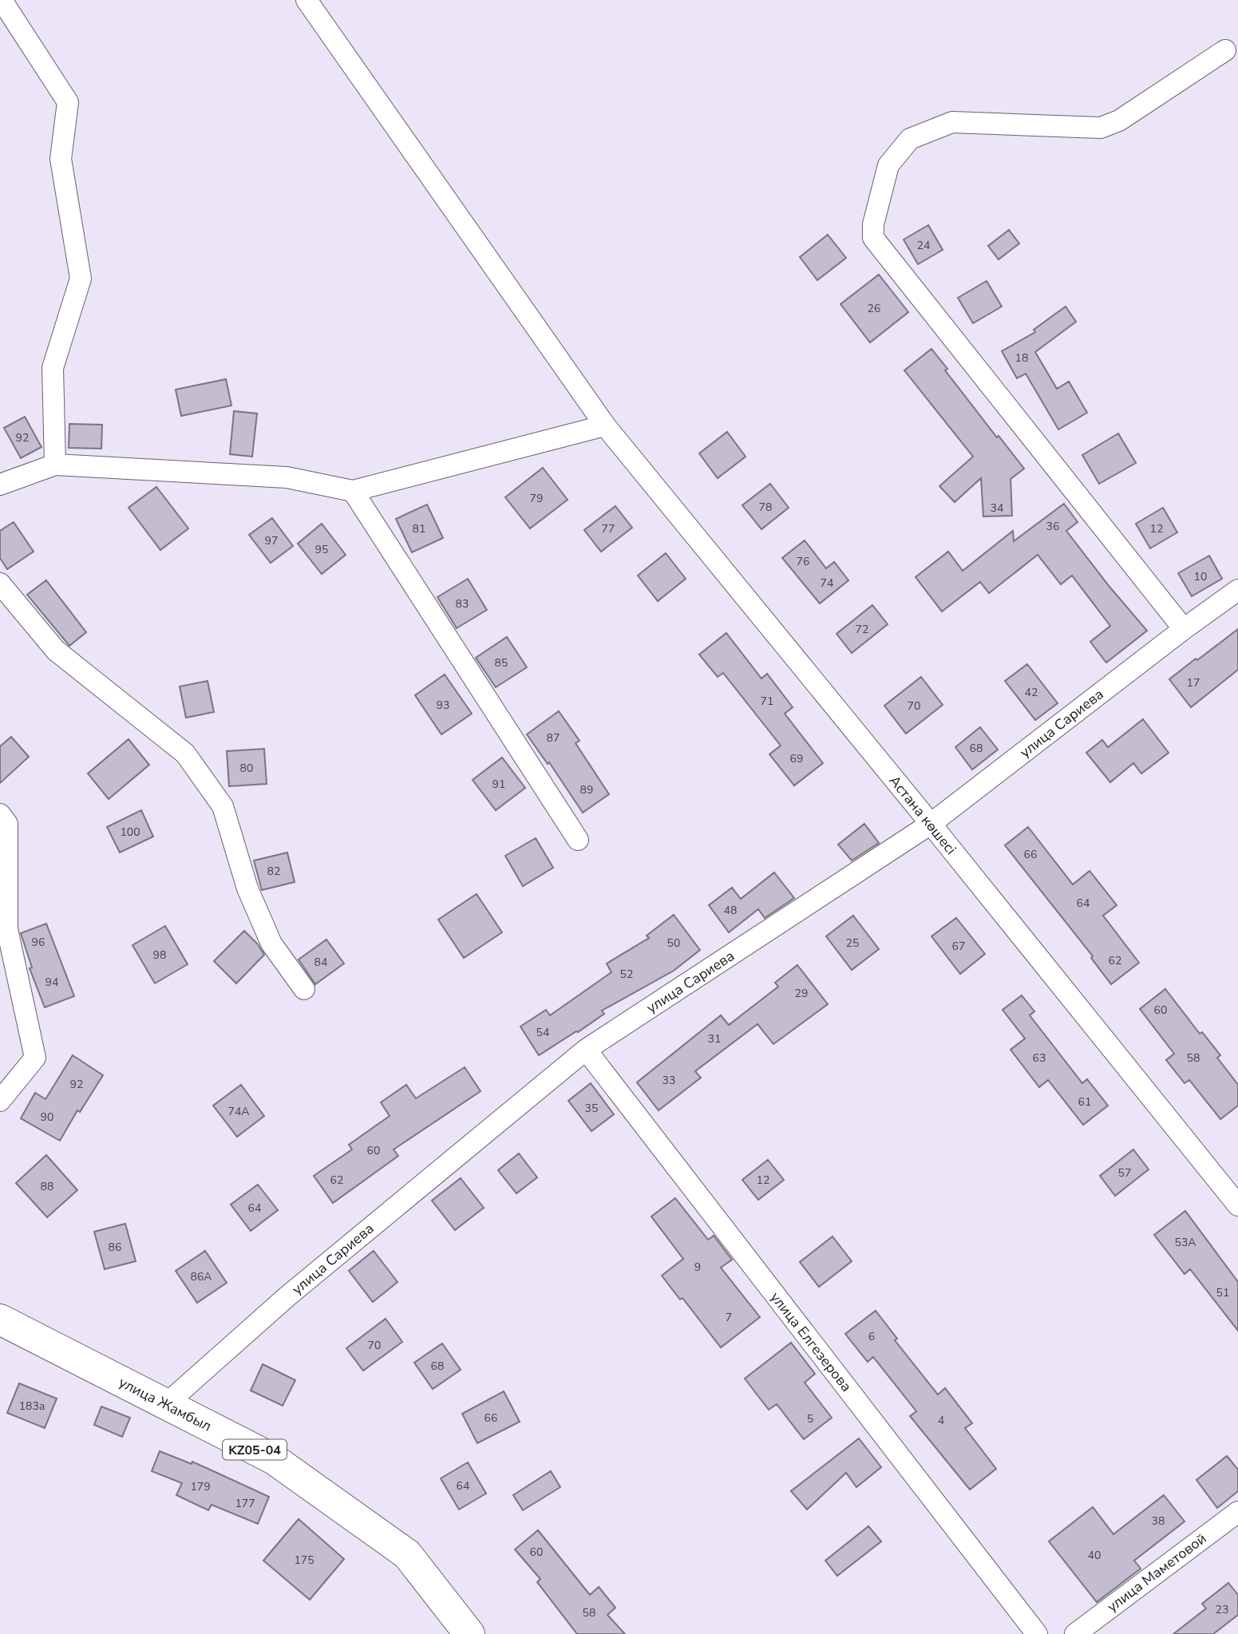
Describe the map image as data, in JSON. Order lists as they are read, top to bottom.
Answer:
{
  "streets": {
    "main road": ["улица Жамбыл", "KZ05-04"],
    "street": [
      "улица Сариева",
      "Астана көшесі",
      "улица Елгезерова",
      "улица Маметовой"
    ]
  },
  "crossings": [
    ["улица Сариева", "Астана көшесі"],
    ["улица Сариева", "улица Елгезерова"],
    ["улица Сариева", "улица Жамбыл"]
  ],
  "house_numbers": [
    "24",
    "26",
    "18",
    "92",
    "79",
    "78",
    "34",
    "36",
    "81",
    "77",
    "12",
    "97",
    "95",
    "76",
    "10",
    "74",
    "83",
    "72",
    "85",
    "17",
    "42",
    "71",
    "93",
    "70",
    "87",
    "68",
    "69",
    "80",
    "91",
    "89",
    "100",
    "66",
    "82",
    "64",
    "48",
    "96",
    "50",
    "25",
    "67",
    "98",
    "62",
    "84",
    "52",
    "94",
    "29",
    "60",
    "54",
    "31",
    "63",
    "58",
    "33",
    "92",
    "61",
    "35",
    "74А",
    "90",
    "60",
    "57",
    "62",
    "12",
    "88",
    "64",
    "53А",
    "86",
    "9",
    "86А",
    "51",
    "7",
    "6",
    "70",
    "68",
    "183а",
    "66",
    "5",
    "4",
    "64",
    "179",
    "177",
    "38",
    "60",
    "40",
    "175",
    "23",
    "58"
  ]
}
